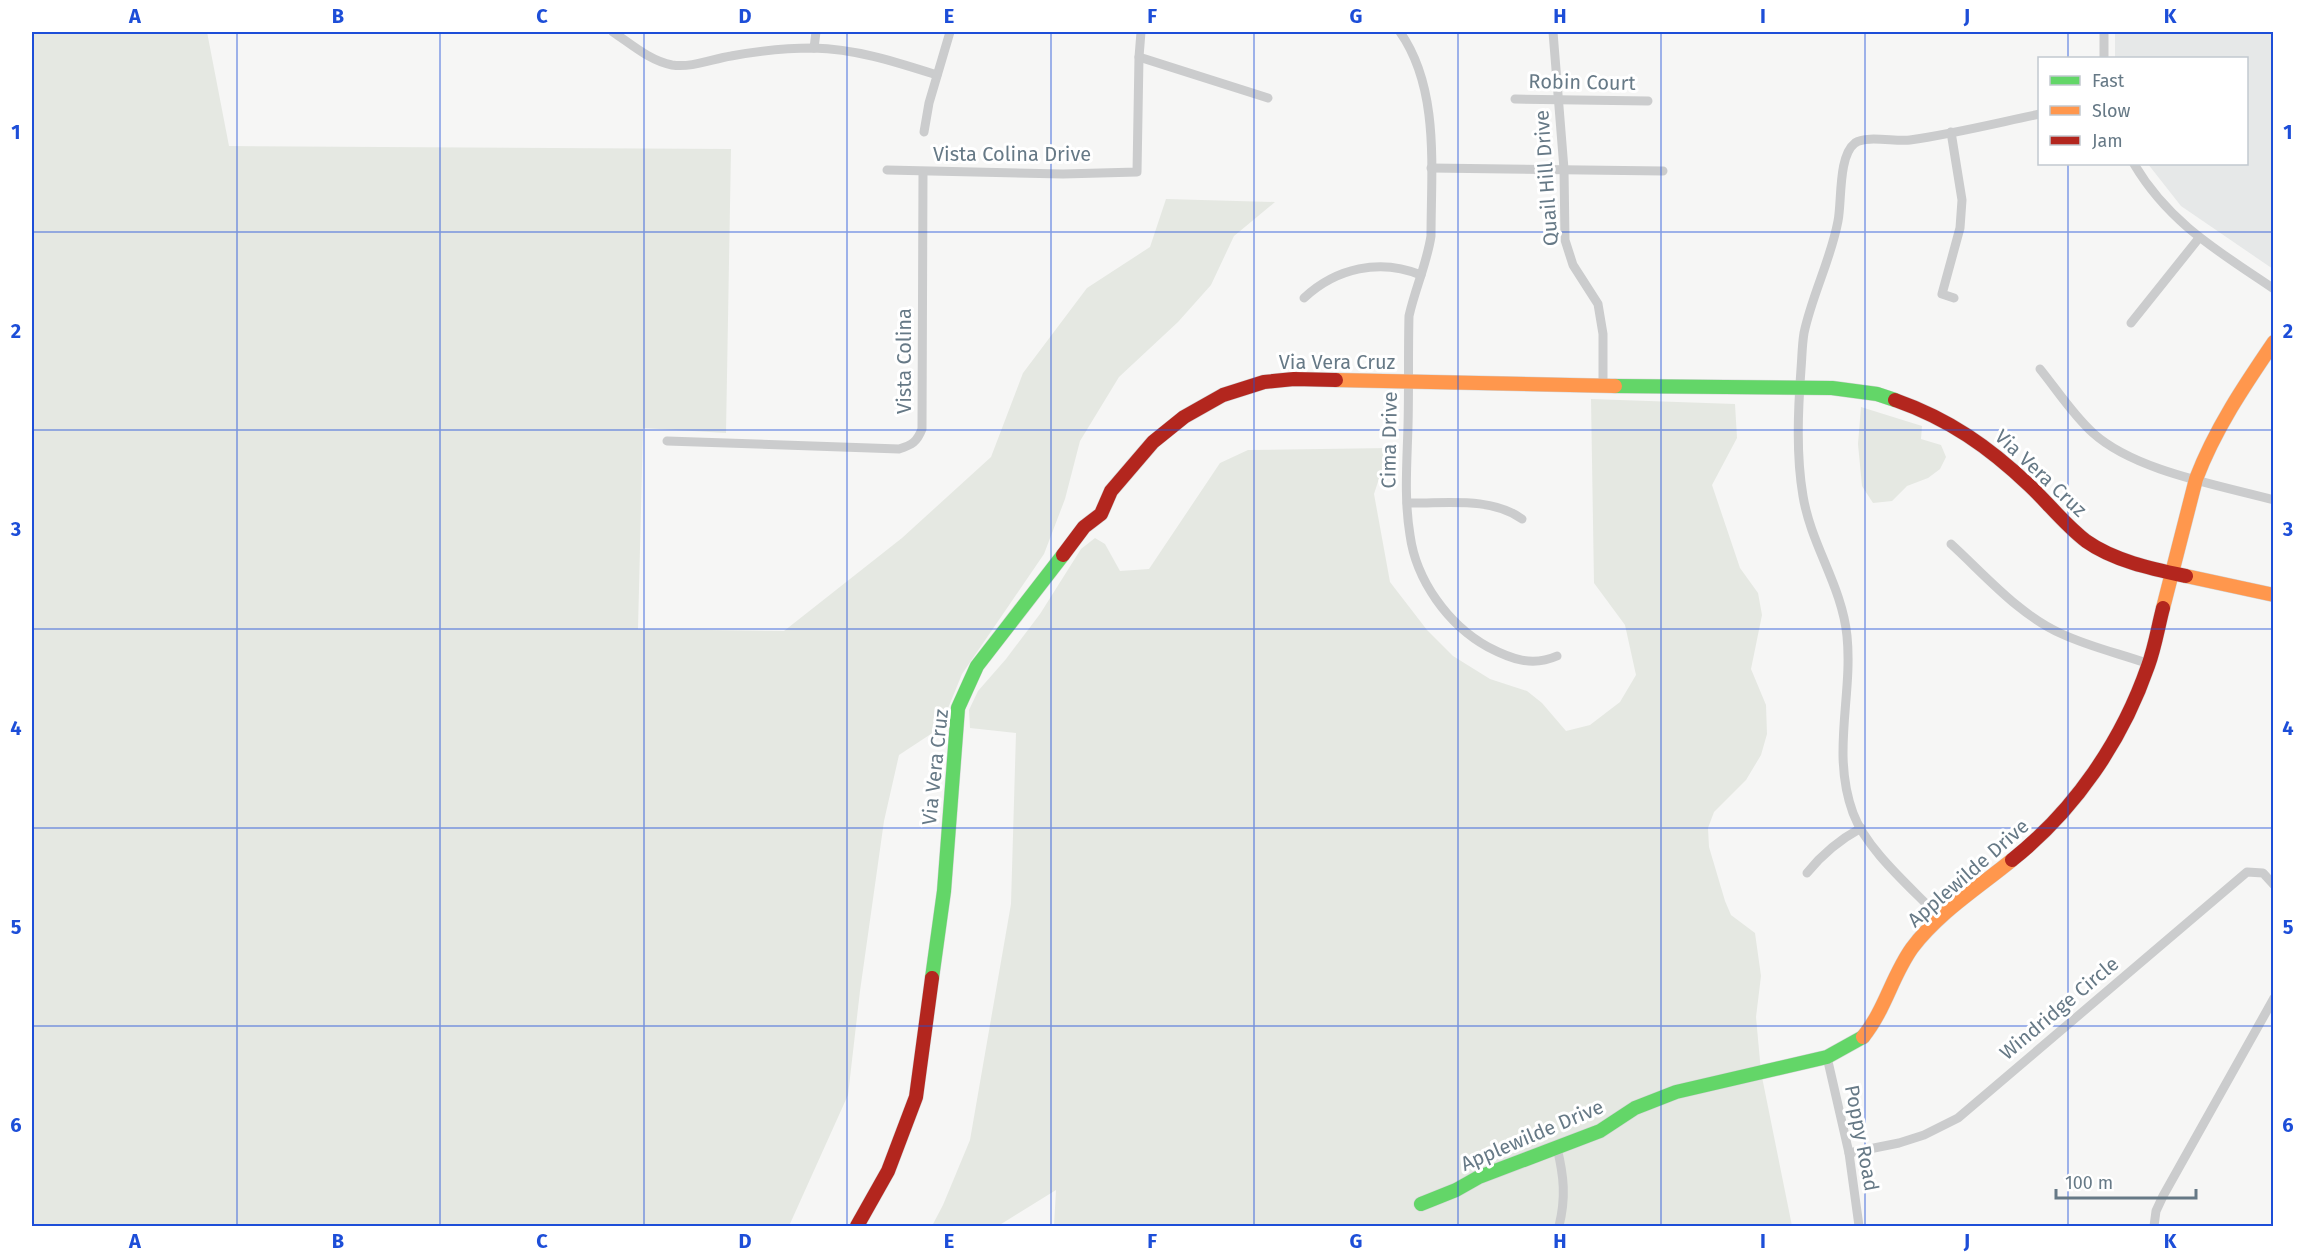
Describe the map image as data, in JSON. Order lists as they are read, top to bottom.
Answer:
{
  "streets": {
    "street": [
      "Robin Court",
      "Vista Colina Drive",
      "Quail Hill Drive",
      "Vista Colina",
      "Via Vera Cruz",
      "Cima Drive",
      "Applewilde Drive",
      "Windridge Circle",
      "Poppy Road"
    ]
  },
  "crossings": [
    ["Robin Court", "Quail Hill Drive"],
    ["Vista Colina Drive", "Vista Colina"],
    ["Quail Hill Drive", "Via Vera Cruz"],
    ["Via Vera Cruz", "Cima Drive"],
    ["Via Vera Cruz", "Applewilde Drive"],
    ["Applewilde Drive", "Poppy Road"],
    ["Windridge Circle", "Poppy Road"]
  ],
  "legend": ["Fast", "Slow", "Jam"],
  "scale_bar": "100 m",
  "grid": {
    "columns": [
      "A",
      "B",
      "C",
      "D",
      "E",
      "F",
      "G",
      "H",
      "I",
      "J",
      "K"
    ],
    "rows": [
      "1",
      "2",
      "3",
      "4",
      "5",
      "6"
    ]
  }
}
